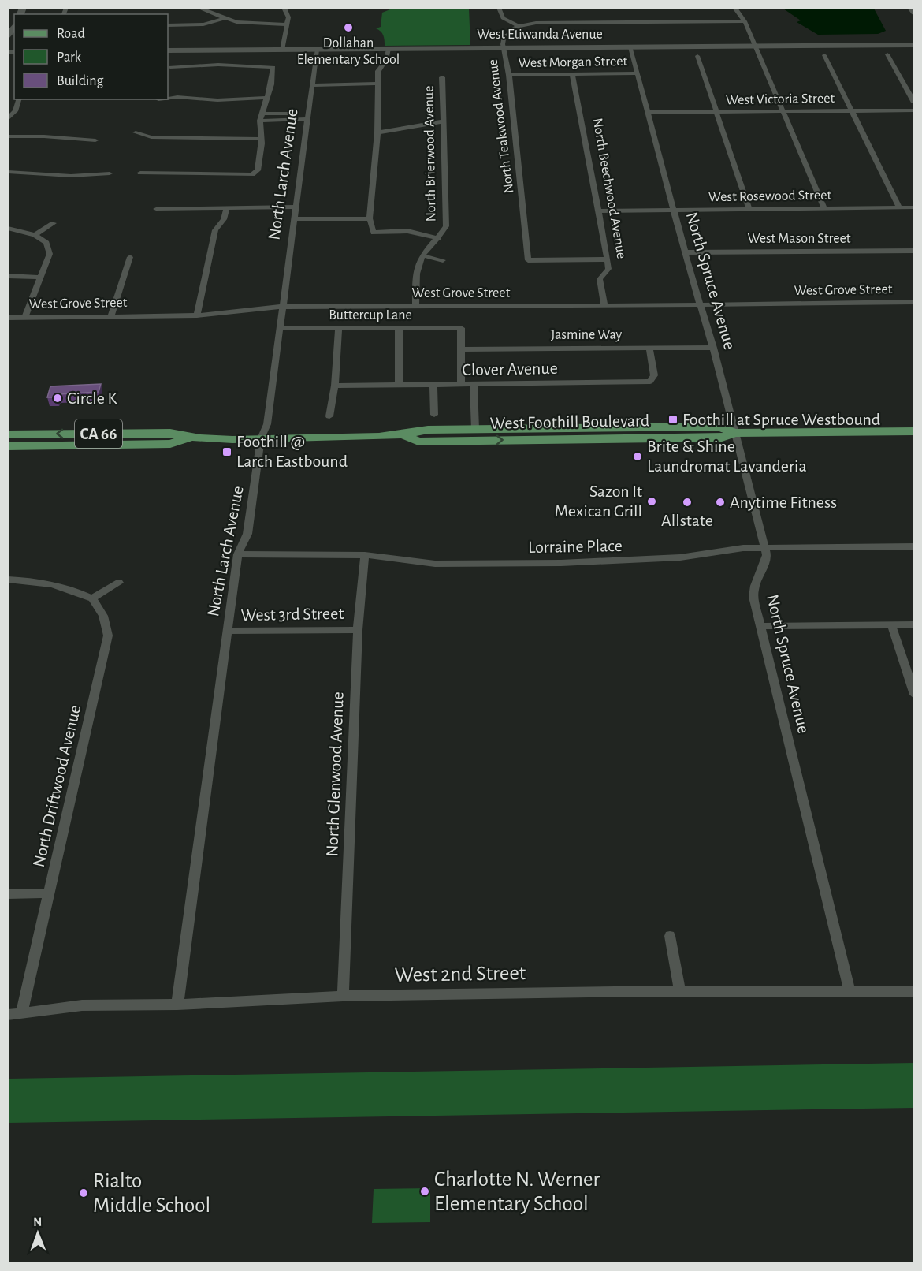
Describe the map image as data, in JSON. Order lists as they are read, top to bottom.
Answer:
{
  "streets": {
    "main road": ["West Foothill Boulevard", "CA 66"],
    "street": [
      "West Etiwanda Avenue",
      "West Morgan Street",
      "West Victoria Street",
      "North Teakwood Avenue",
      "North Brierwood Avenue",
      "North Larch Avenue",
      "North Beechwood Avenue",
      "West Rosewood Street",
      "West Mason Street",
      "North Spruce Avenue",
      "West Grove Street",
      "Buttercup Lane",
      "Jasmine Way",
      "Clover Avenue",
      "Lorraine Place",
      "West 3rd Street",
      "North Glenwood Avenue",
      "North Driftwood Avenue",
      "West 2nd Street"
    ]
  },
  "crossings": [
    ["West Etiwanda Avenue", "North Teakwood Avenue"],
    ["West Etiwanda Avenue", "North Larch Avenue"],
    ["West Etiwanda Avenue", "North Spruce Avenue"],
    ["West Morgan Street", "North Teakwood Avenue"],
    ["West Morgan Street", "North Beechwood Avenue"],
    ["West Morgan Street", "North Spruce Avenue"],
    ["West Victoria Street", "North Spruce Avenue"],
    ["North Teakwood Avenue", "North Beechwood Avenue"],
    ["North Brierwood Avenue", "West Grove Street"],
    ["North Larch Avenue", "West Grove Street"],
    ["North Larch Avenue", "Buttercup Lane"],
    ["North Larch Avenue", "West Foothill Boulevard"],
    ["North Larch Avenue", "Lorraine Place"],
    ["North Larch Avenue", "West 3rd Street"],
    ["North Larch Avenue", "West 2nd Street"],
    ["North Beechwood Avenue", "West Rosewood Street"],
    ["North Beechwood Avenue", "West Grove Street"],
    ["West Rosewood Street", "North Spruce Avenue"],
    ["West Mason Street", "North Spruce Avenue"],
    ["North Spruce Avenue", "West Grove Street"],
    ["North Spruce Avenue", "Jasmine Way"],
    ["North Spruce Avenue", "West Foothill Boulevard"],
    ["North Spruce Avenue", "Lorraine Place"],
    ["North Spruce Avenue", "West 2nd Street"],
    ["Buttercup Lane", "Jasmine Way"],
    ["Jasmine Way", "Clover Avenue"],
    ["Lorraine Place", "North Glenwood Avenue"],
    ["West 3rd Street", "North Glenwood Avenue"],
    ["North Glenwood Avenue", "West 2nd Street"],
    ["North Driftwood Avenue", "West 2nd Street"]
  ],
  "places": {
    "other": [
      "Dollahan Elementary School",
      "Circle K",
      "Brite & Shine Laundromat Lavanderia",
      "Sazon It Mexican Grill",
      "Allstate",
      "Anytime Fitness",
      "Charlotte N. Werner Elementary School",
      "Rialto Middle School"
    ],
    "transit": ["Foothill at Spruce Westbound", "Foothill @ Larch Eastbound"]
  },
  "legend": ["Road", "Park", "Building"],
  "north": "top"
}
